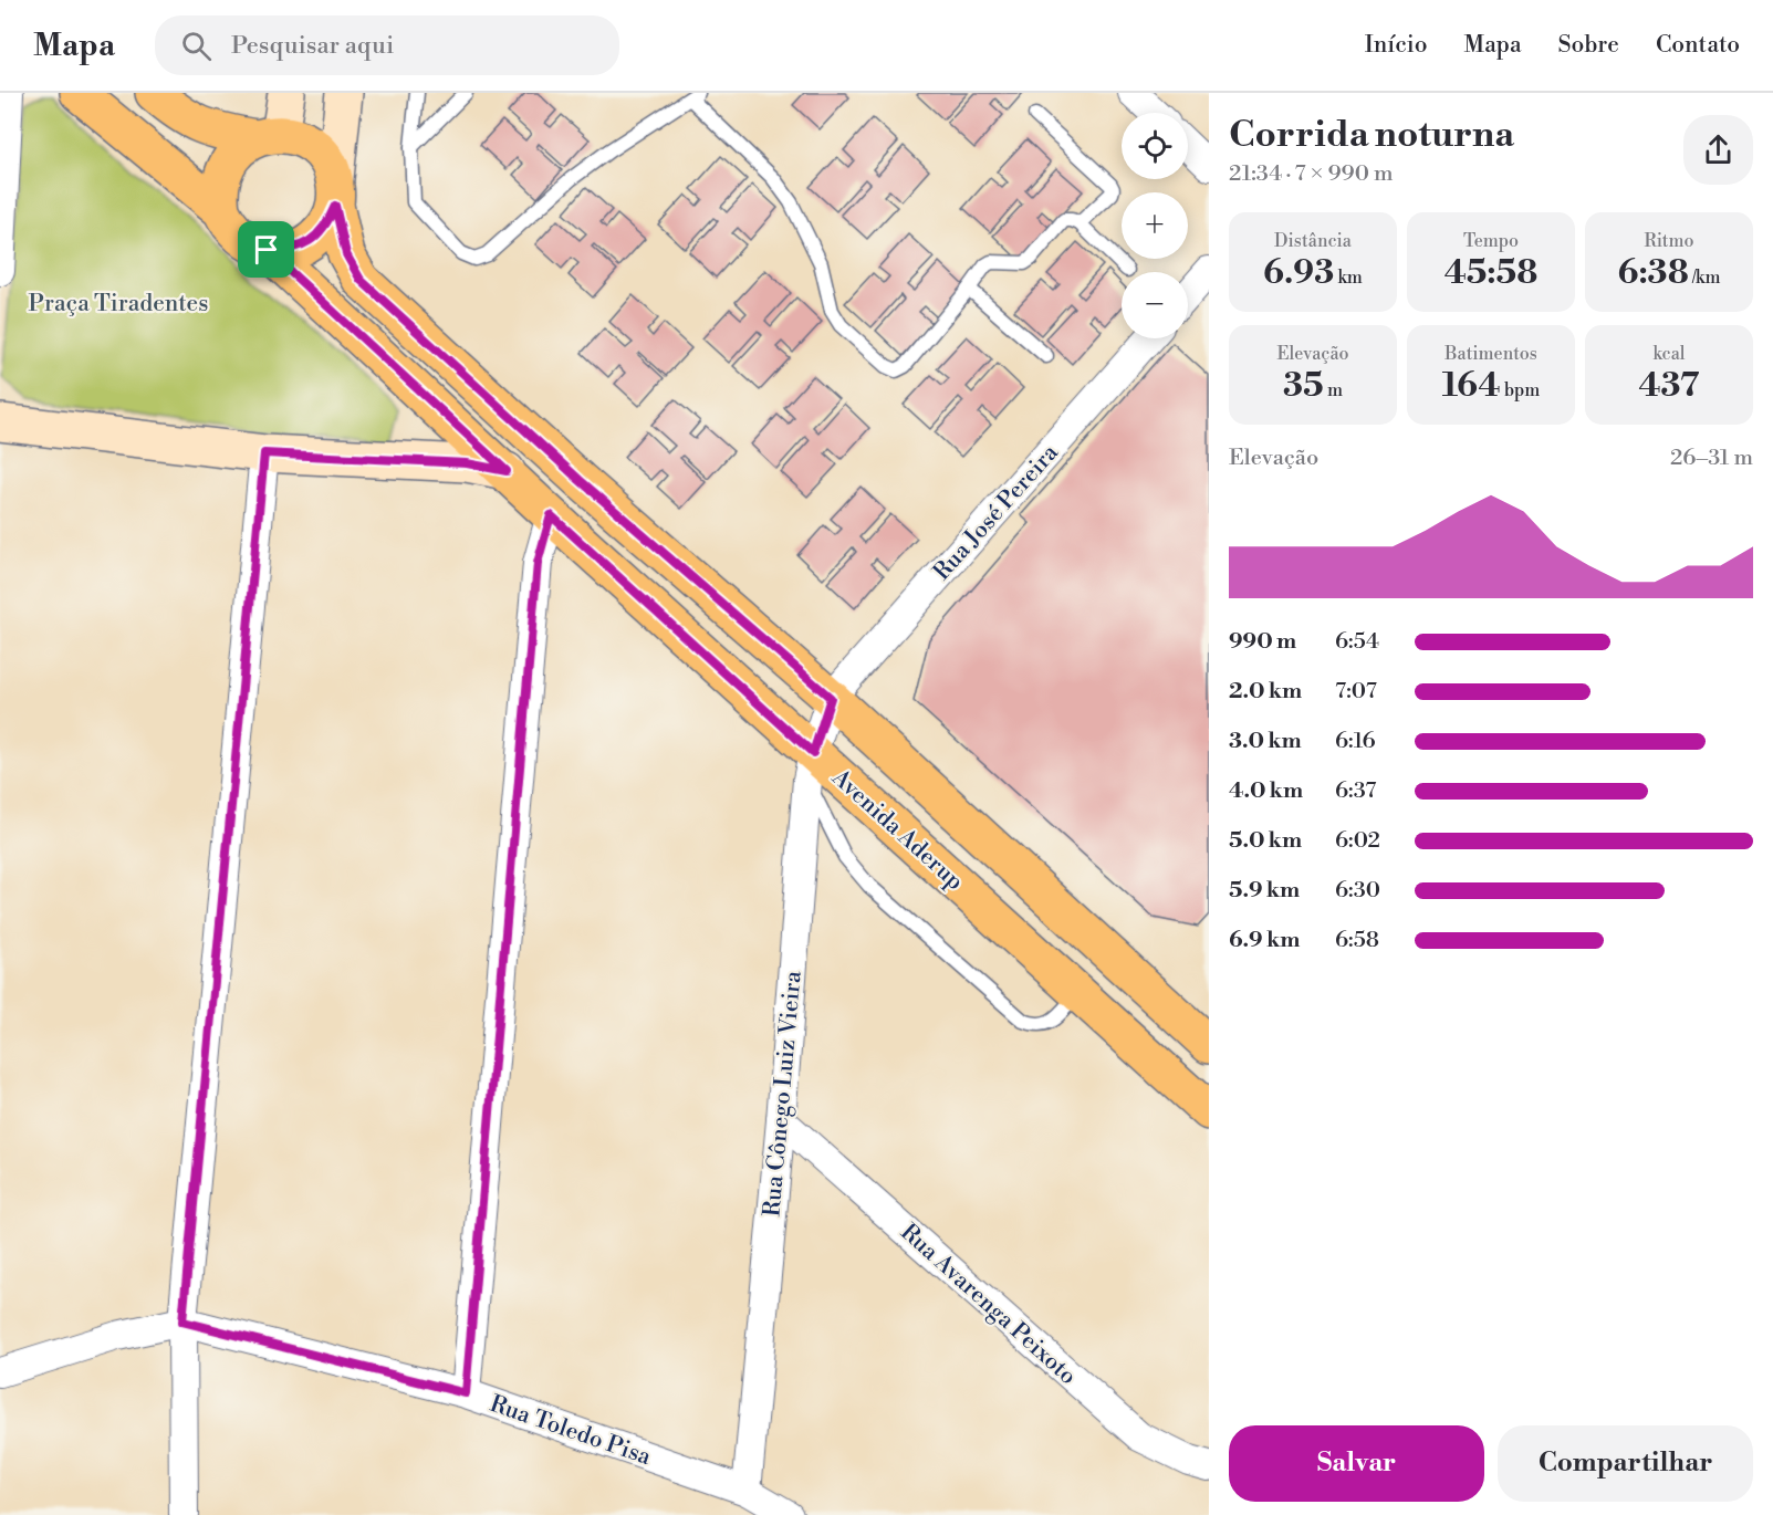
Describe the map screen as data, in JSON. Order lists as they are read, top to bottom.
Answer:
{
  "streets": {
    "main road": ["Avenida Aderup"],
    "street": [
      "Rua José Pereira",
      "Rua Cônego Luiz Vieira",
      "Rua Avarenga Peixoto",
      "Rua Toledo Pisa"
    ]
  },
  "crossings": [
    ["Rua José Pereira", "Rua Cônego Luiz Vieira"],
    ["Avenida Aderup", "Rua Cônego Luiz Vieira"],
    ["Rua Cônego Luiz Vieira", "Rua Avarenga Peixoto"],
    ["Rua Cônego Luiz Vieira", "Rua Toledo Pisa"]
  ],
  "parks": ["Praça Tiradentes"],
  "page": {
    "header": "Mapa",
    "search": "Pesquisar aqui",
    "nav": [
      "Início",
      "Mapa",
      "Sobre",
      "Contato"
    ],
    "heading": ["Corrida noturna", "21:34 · 7 × 990 m"],
    "map_buttons": ["+", "−"],
    "stats": [
      ["Distância", "6.93 km"],
      ["Tempo", "45:58"],
      ["Ritmo", "6:38 /km"],
      ["Elevação", "35 m"],
      ["Batimentos", "164 bpm"],
      ["kcal", "437"]
    ],
    "chart": ["Elevação", "26–31 m"],
    "list": [
      {
        "name": "990 m",
        "note": "6:54"
      },
      {
        "name": "2.0 km",
        "note": "7:07"
      },
      {
        "name": "3.0 km",
        "note": "6:16"
      },
      {
        "name": "4.0 km",
        "note": "6:37"
      },
      {
        "name": "5.0 km",
        "note": "6:02"
      },
      {
        "name": "5.9 km",
        "note": "6:30"
      },
      {
        "name": "6.9 km",
        "note": "6:58"
      }
    ],
    "buttons": ["Salvar", "Compartilhar"]
  }
}
